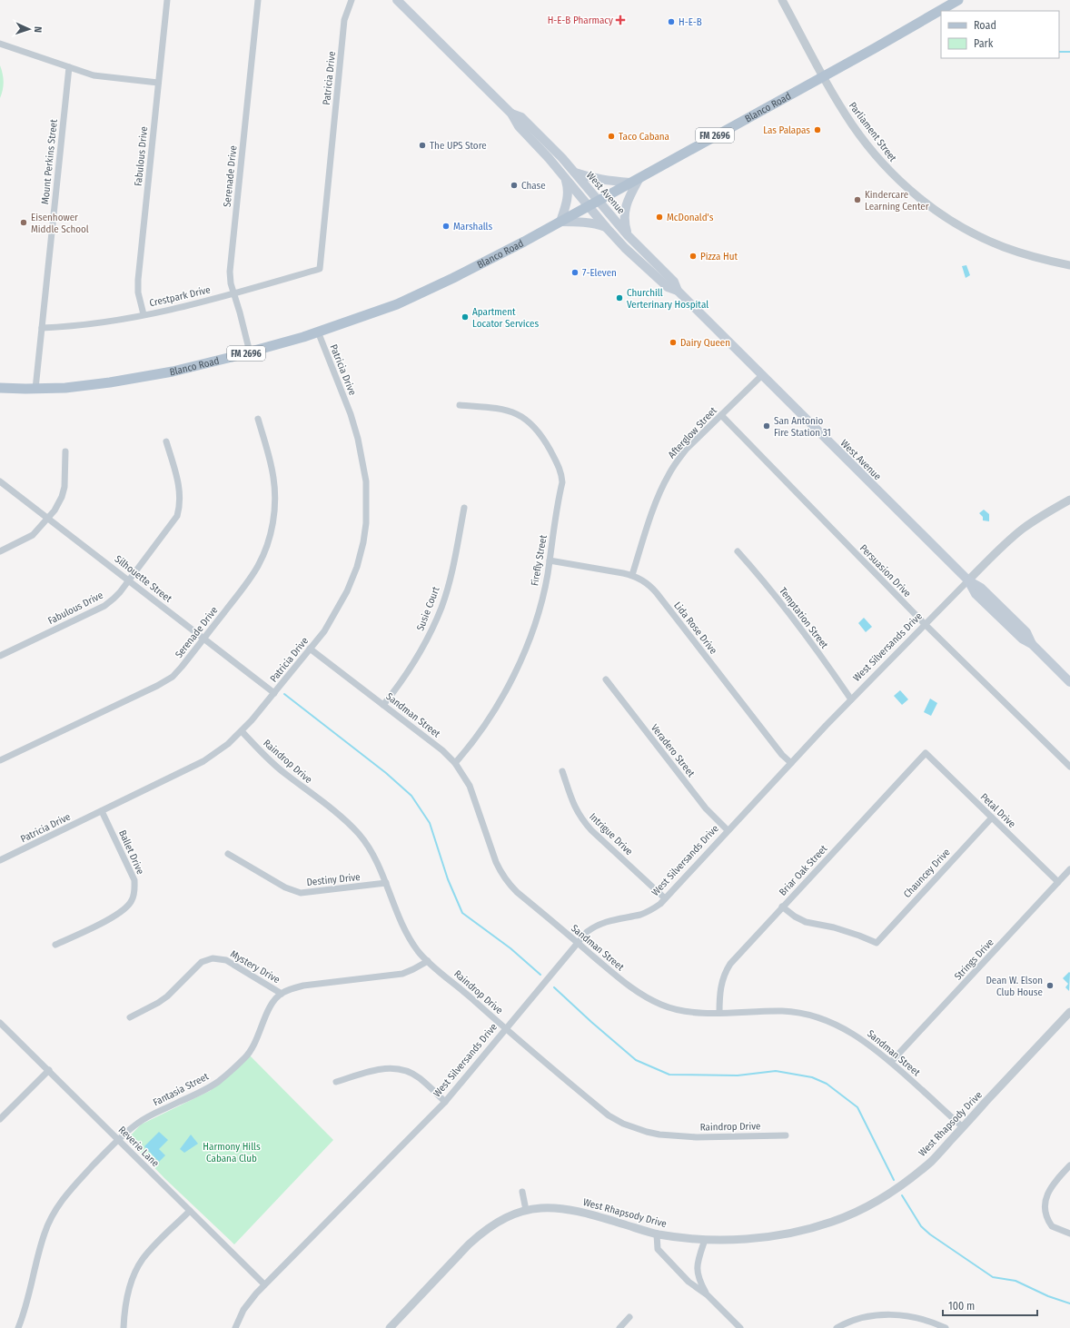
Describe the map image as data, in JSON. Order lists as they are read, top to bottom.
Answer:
{
  "streets": {
    "main road": ["Blanco Road", "FM 2696", "West Avenue"],
    "street": [
      "Patricia Drive",
      "Parliament Street",
      "Fabulous Drive",
      "Mount Perkins Street",
      "Serenade Drive",
      "Crestpark Drive",
      "Afterglow Street",
      "Firefly Street",
      "Persuasion Drive",
      "Silhouette Street",
      "Susie Court",
      "Temptation Street",
      "Lida Rose Drive",
      "West Silversands Drive",
      "Sandman Street",
      "Veradero Street",
      "Raindrop Drive",
      "Petal Drive",
      "Intrigue Drive",
      "Ballet Drive",
      "Briar Oak Street",
      "Chauncey Drive",
      "Destiny Drive",
      "Strings Drive",
      "Mystery Drive",
      "Fantasia Street",
      "West Rhapsody Drive",
      "Reverie Lane"
    ]
  },
  "crossings": [
    ["Patricia Drive", "Blanco Road"],
    ["Patricia Drive", "Crestpark Drive"],
    ["Patricia Drive", "Silhouette Street"],
    ["Patricia Drive", "Sandman Street"],
    ["Patricia Drive", "Raindrop Drive"],
    ["Patricia Drive", "Ballet Drive"],
    ["Blanco Road", "Parliament Street"],
    ["Blanco Road", "Mount Perkins Street"],
    ["Blanco Road", "Serenade Drive"],
    ["Blanco Road", "West Avenue"],
    ["Fabulous Drive", "Crestpark Drive"],
    ["Fabulous Drive", "Silhouette Street"],
    ["Mount Perkins Street", "Crestpark Drive"],
    ["Serenade Drive", "Crestpark Drive"],
    ["Serenade Drive", "Silhouette Street"],
    ["West Avenue", "Afterglow Street"],
    ["West Avenue", "West Silversands Drive"],
    ["Afterglow Street", "Persuasion Drive"],
    ["Afterglow Street", "Lida Rose Drive"],
    ["Firefly Street", "Lida Rose Drive"],
    ["Firefly Street", "Sandman Street"],
    ["Persuasion Drive", "West Silversands Drive"],
    ["Susie Court", "Sandman Street"],
    ["Temptation Street", "West Silversands Drive"],
    ["Lida Rose Drive", "West Silversands Drive"],
    ["West Silversands Drive", "Sandman Street"],
    ["West Silversands Drive", "Veradero Street"],
    ["West Silversands Drive", "Raindrop Drive"],
    ["West Silversands Drive", "Intrigue Drive"],
    ["West Silversands Drive", "Reverie Lane"],
    ["Sandman Street", "Briar Oak Street"],
    ["Sandman Street", "Strings Drive"],
    ["Sandman Street", "West Rhapsody Drive"],
    ["Raindrop Drive", "Destiny Drive"],
    ["Petal Drive", "Briar Oak Street"],
    ["Petal Drive", "Chauncey Drive"],
    ["Petal Drive", "Strings Drive"],
    ["Briar Oak Street", "Chauncey Drive"],
    ["Mystery Drive", "Fantasia Street"],
    ["Fantasia Street", "Reverie Lane"]
  ],
  "parks": ["Harmony Hills Cabana Club"],
  "places": {
    "health": ["H-E-B Pharmacy"],
    "other": [
      "H-E-B",
      "Las Palapas",
      "Taco Cabana",
      "The UPS Store",
      "Chase",
      "Kindercare Learning Center",
      "McDonald's",
      "Eisenhower Middle School",
      "Marshalls",
      "Pizza Hut",
      "7-Eleven",
      "Churchill Verterinary Hospital",
      "Apartment Locator Services",
      "Dairy Queen",
      "San Antonio Fire Station 31",
      "Dean W. Elson Club House"
    ]
  },
  "legend": ["Road", "Park"],
  "scale_bar": "100 m",
  "north": "right"
}
